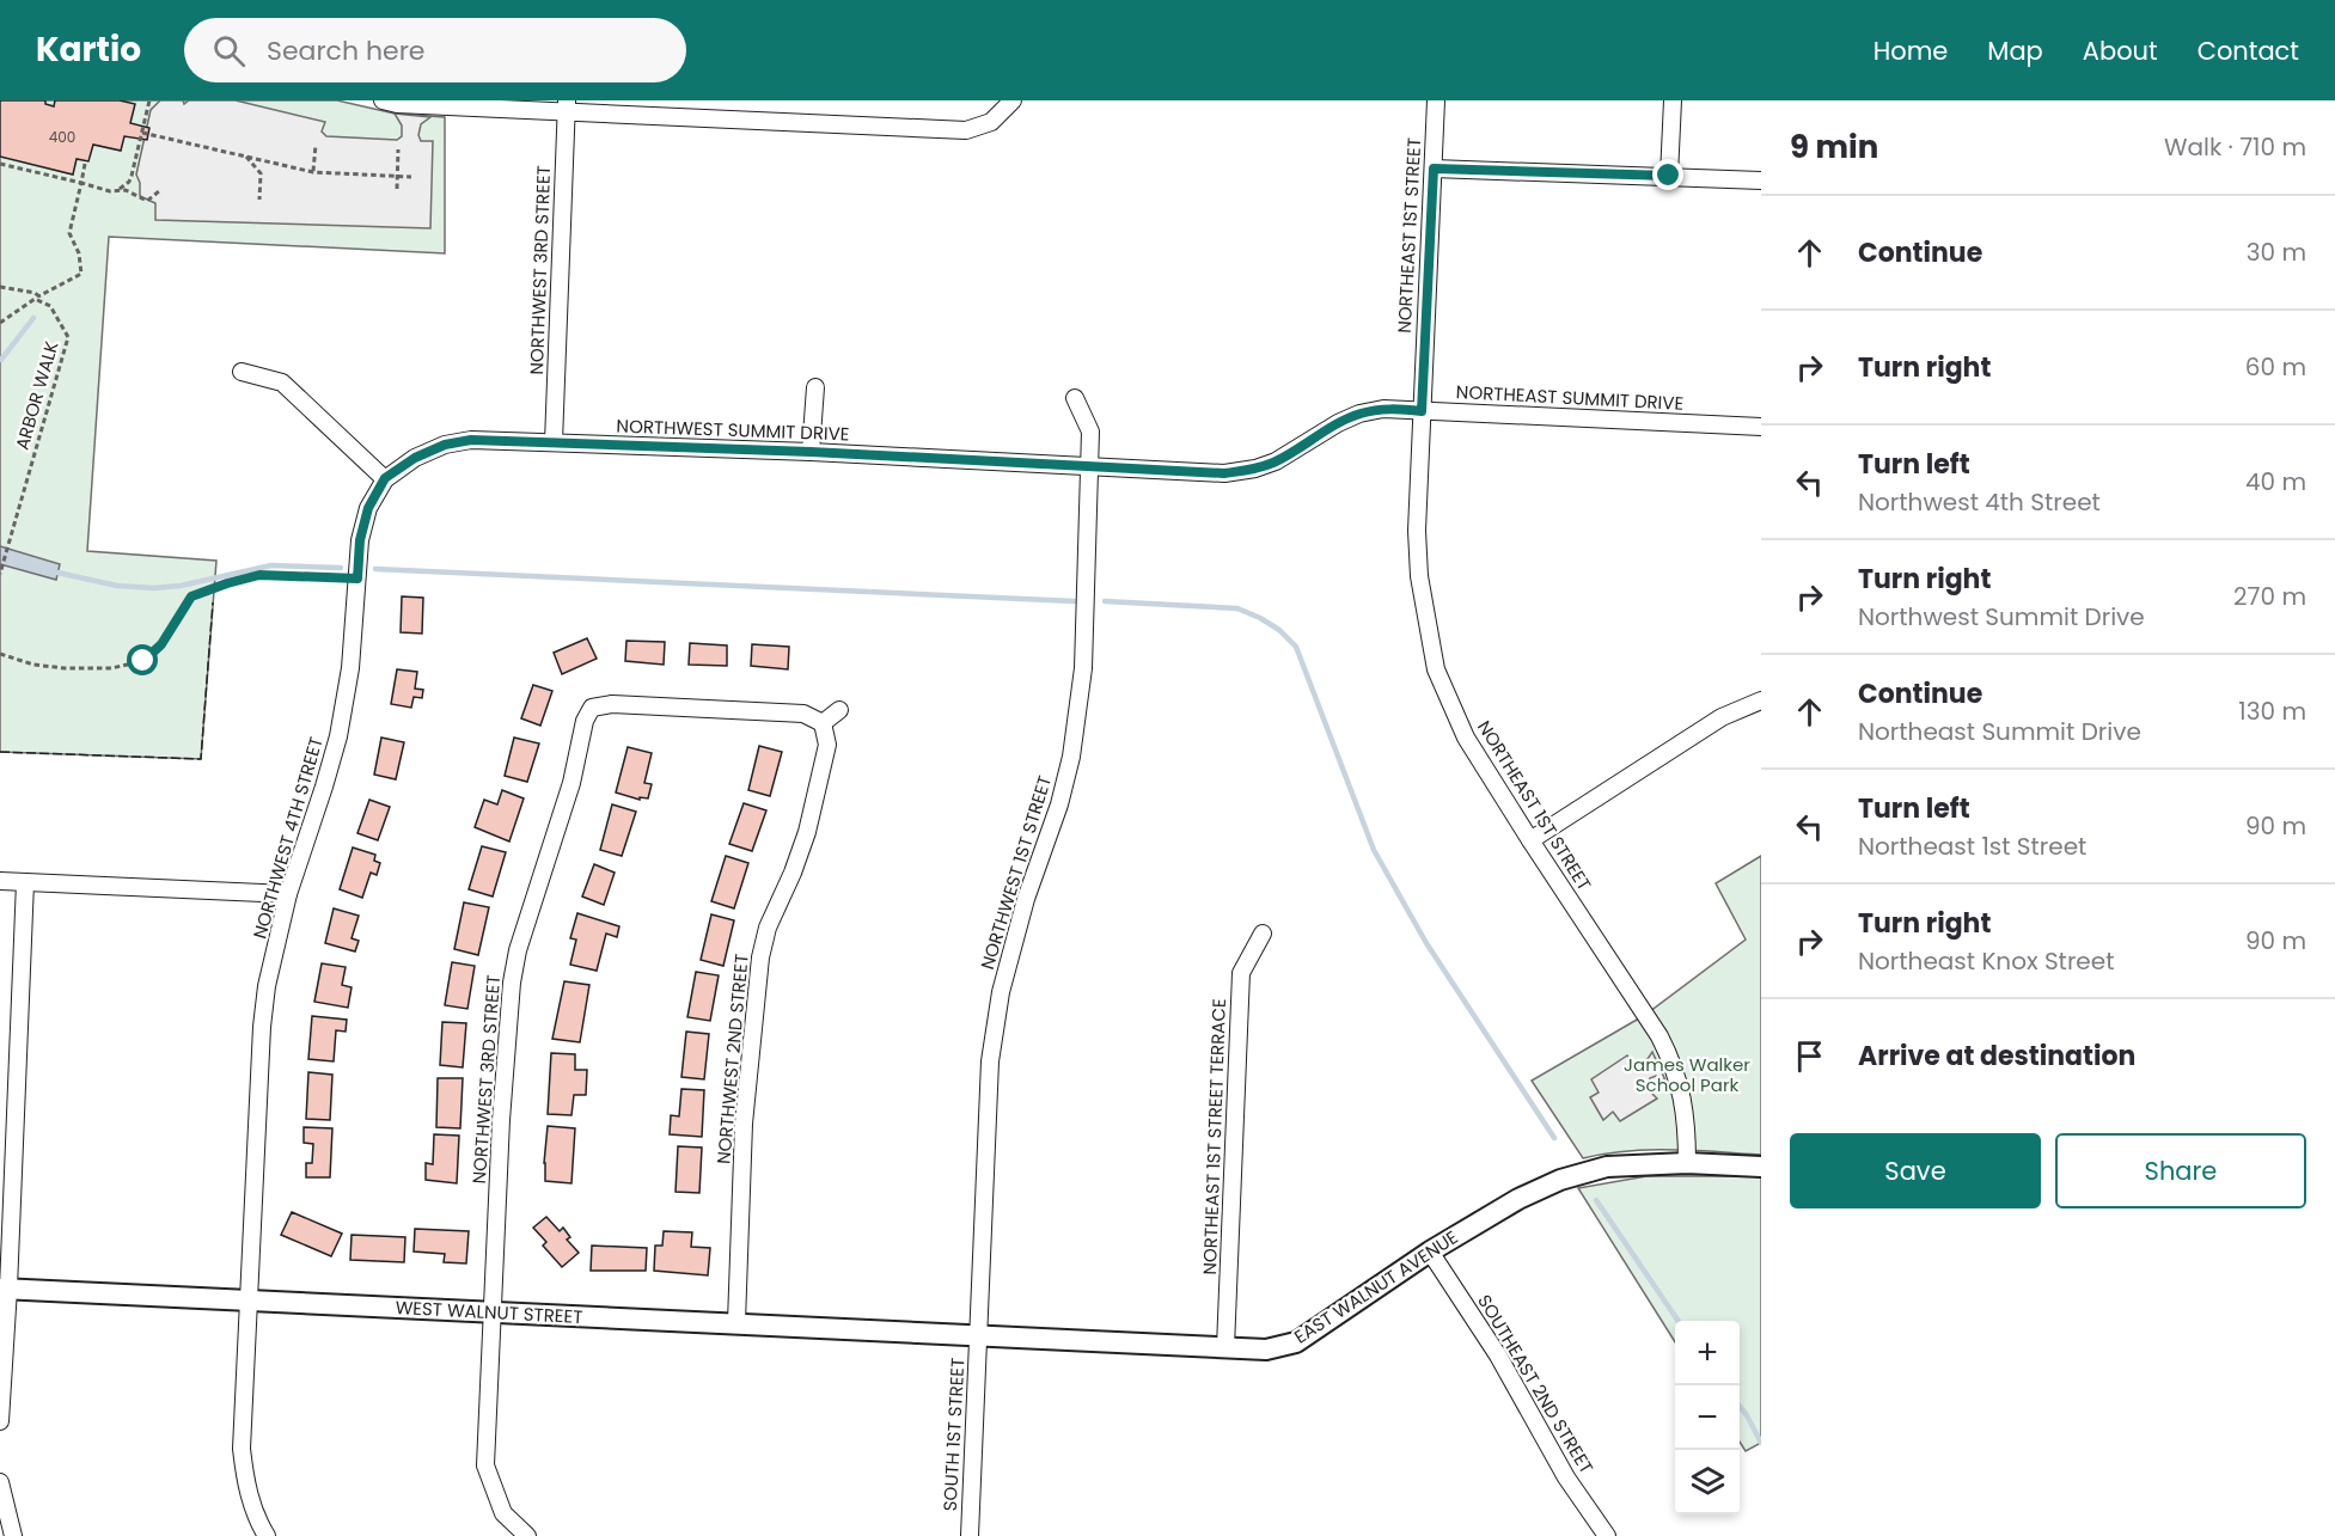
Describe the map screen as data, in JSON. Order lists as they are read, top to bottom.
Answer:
{
  "streets": {
    "street": [
      "NORTHEAST 1ST STREET",
      "NORTHWEST 3RD STREET",
      "NORTHEAST SUMMIT DRIVE",
      "NORTHWEST SUMMIT DRIVE",
      "NORTHWEST 4TH STREET",
      "NORTHWEST 1ST STREET",
      "NORTHWEST 2ND STREET",
      "NORTHEAST 1ST STREET TERRACE",
      "EAST WALNUT AVENUE",
      "WEST WALNUT STREET",
      "SOUTHEAST 2ND STREET",
      "SOUTH 1ST STREET"
    ],
    "path": ["ARBOR WALK"]
  },
  "crossings": [
    ["NORTHEAST 1ST STREET", "NORTHEAST SUMMIT DRIVE"],
    ["NORTHEAST 1ST STREET", "EAST WALNUT AVENUE"],
    ["NORTHWEST 3RD STREET", "NORTHWEST SUMMIT DRIVE"],
    ["NORTHWEST 3RD STREET", "NORTHWEST 2ND STREET"],
    ["NORTHWEST 3RD STREET", "WEST WALNUT STREET"],
    ["NORTHEAST SUMMIT DRIVE", "NORTHWEST SUMMIT DRIVE"],
    ["NORTHEAST SUMMIT DRIVE", "NORTHWEST 1ST STREET"],
    ["NORTHWEST SUMMIT DRIVE", "NORTHWEST 4TH STREET"],
    ["NORTHWEST SUMMIT DRIVE", "NORTHWEST 1ST STREET"],
    ["NORTHWEST 4TH STREET", "WEST WALNUT STREET"],
    ["NORTHWEST 1ST STREET", "EAST WALNUT AVENUE"],
    ["NORTHWEST 1ST STREET", "WEST WALNUT STREET"],
    ["NORTHWEST 1ST STREET", "SOUTH 1ST STREET"],
    ["NORTHWEST 2ND STREET", "WEST WALNUT STREET"],
    ["NORTHEAST 1ST STREET TERRACE", "EAST WALNUT AVENUE"],
    ["EAST WALNUT AVENUE", "WEST WALNUT STREET"],
    ["EAST WALNUT AVENUE", "SOUTHEAST 2ND STREET"],
    ["EAST WALNUT AVENUE", "SOUTH 1ST STREET"],
    ["WEST WALNUT STREET", "SOUTH 1ST STREET"]
  ],
  "parks": ["James Walker School Park"],
  "house_numbers": ["400"],
  "page": {
    "header": "Kartio",
    "search": "Search here",
    "nav": [
      "Home",
      "Map",
      "About",
      "Contact"
    ],
    "heading": ["9 min", "Walk · 710 m"],
    "list": [
      ["Continue", "30 m"],
      ["Turn right", "60 m"],
      ["Turn left", "Northwest 4th Street", "40 m"],
      ["Turn right", "Northwest Summit Drive", "270 m"],
      ["Continue", "Northeast Summit Drive", "130 m"],
      ["Turn left", "Northeast 1st Street", "90 m"],
      ["Turn right", "Northeast Knox Street", "90 m"],
      "Arrive at destination"
    ],
    "buttons": ["Save", "Share"],
    "map_buttons": ["+", "−"]
  }
}
